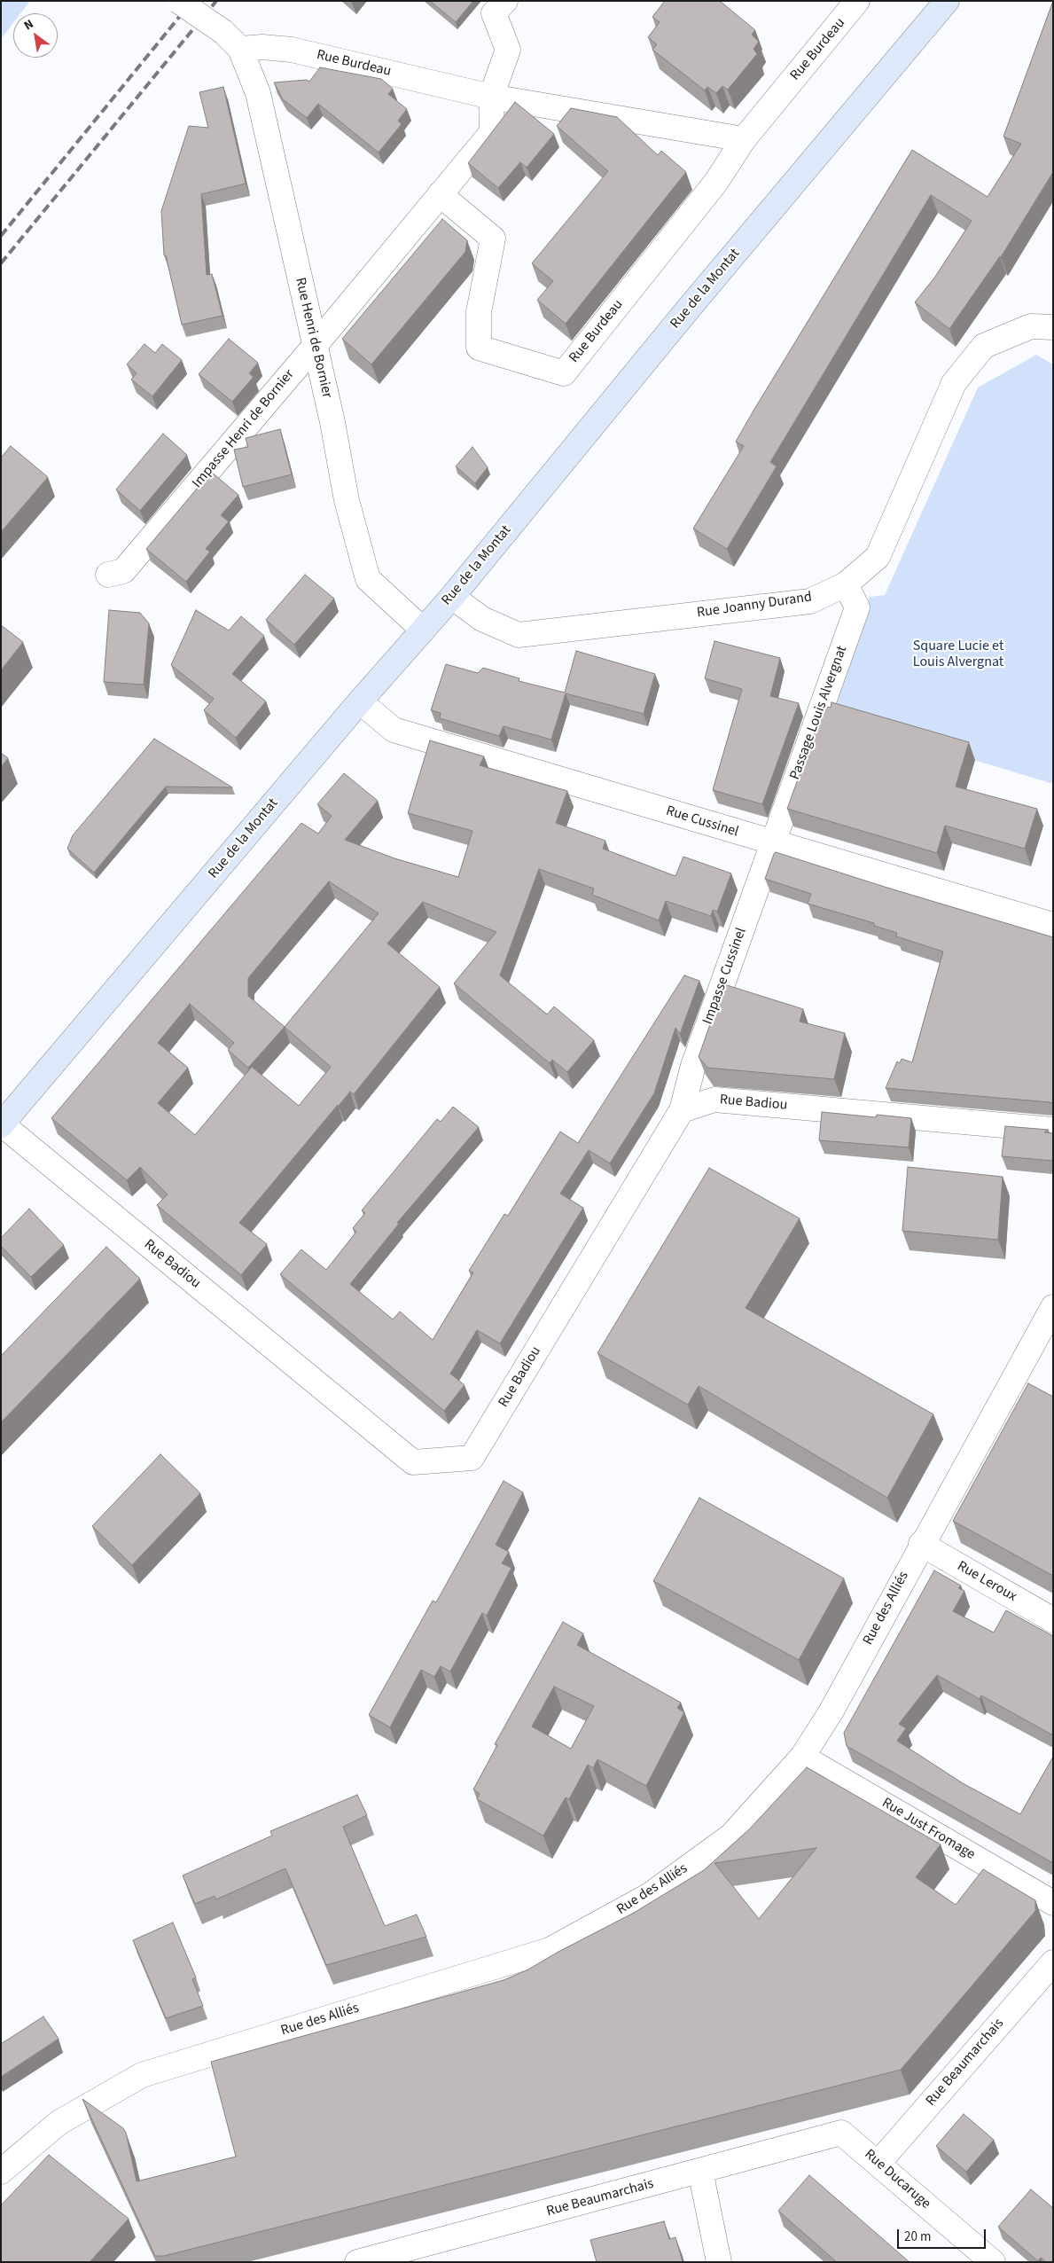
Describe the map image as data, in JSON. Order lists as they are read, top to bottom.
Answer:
{
  "streets": {
    "main road": ["Rue de la Montat"],
    "street": [
      "Rue Burdeau",
      "Rue Henri de Bornier",
      "Impasse Henri de Bornier",
      "Rue Joanny Durand",
      "Passage Louis Alvergnat",
      "Rue Cussinel",
      "Impasse Cussinel",
      "Rue Badiou",
      "Rue Leroux",
      "Rue des Alliés",
      "Rue Just Fromage",
      "Rue Beaumarchais",
      "Rue Ducaruge"
    ]
  },
  "crossings": [
    ["Rue Burdeau", "Rue Henri de Bornier"],
    ["Rue Burdeau", "Impasse Henri de Bornier"],
    ["Rue de la Montat", "Rue Henri de Bornier"],
    ["Rue de la Montat", "Rue Joanny Durand"],
    ["Rue de la Montat", "Rue Cussinel"],
    ["Rue de la Montat", "Rue Badiou"],
    ["Rue Henri de Bornier", "Impasse Henri de Bornier"],
    ["Rue Joanny Durand", "Passage Louis Alvergnat"],
    ["Passage Louis Alvergnat", "Rue Cussinel"],
    ["Passage Louis Alvergnat", "Impasse Cussinel"],
    ["Rue Cussinel", "Impasse Cussinel"],
    ["Impasse Cussinel", "Rue Badiou"],
    ["Rue Leroux", "Rue des Alliés"],
    ["Rue des Alliés", "Rue Just Fromage"],
    ["Rue Beaumarchais", "Rue Ducaruge"]
  ],
  "parks": ["Square Lucie et Louis Alvergnat"],
  "scale_bar": "20 m",
  "north": "top left"
}
